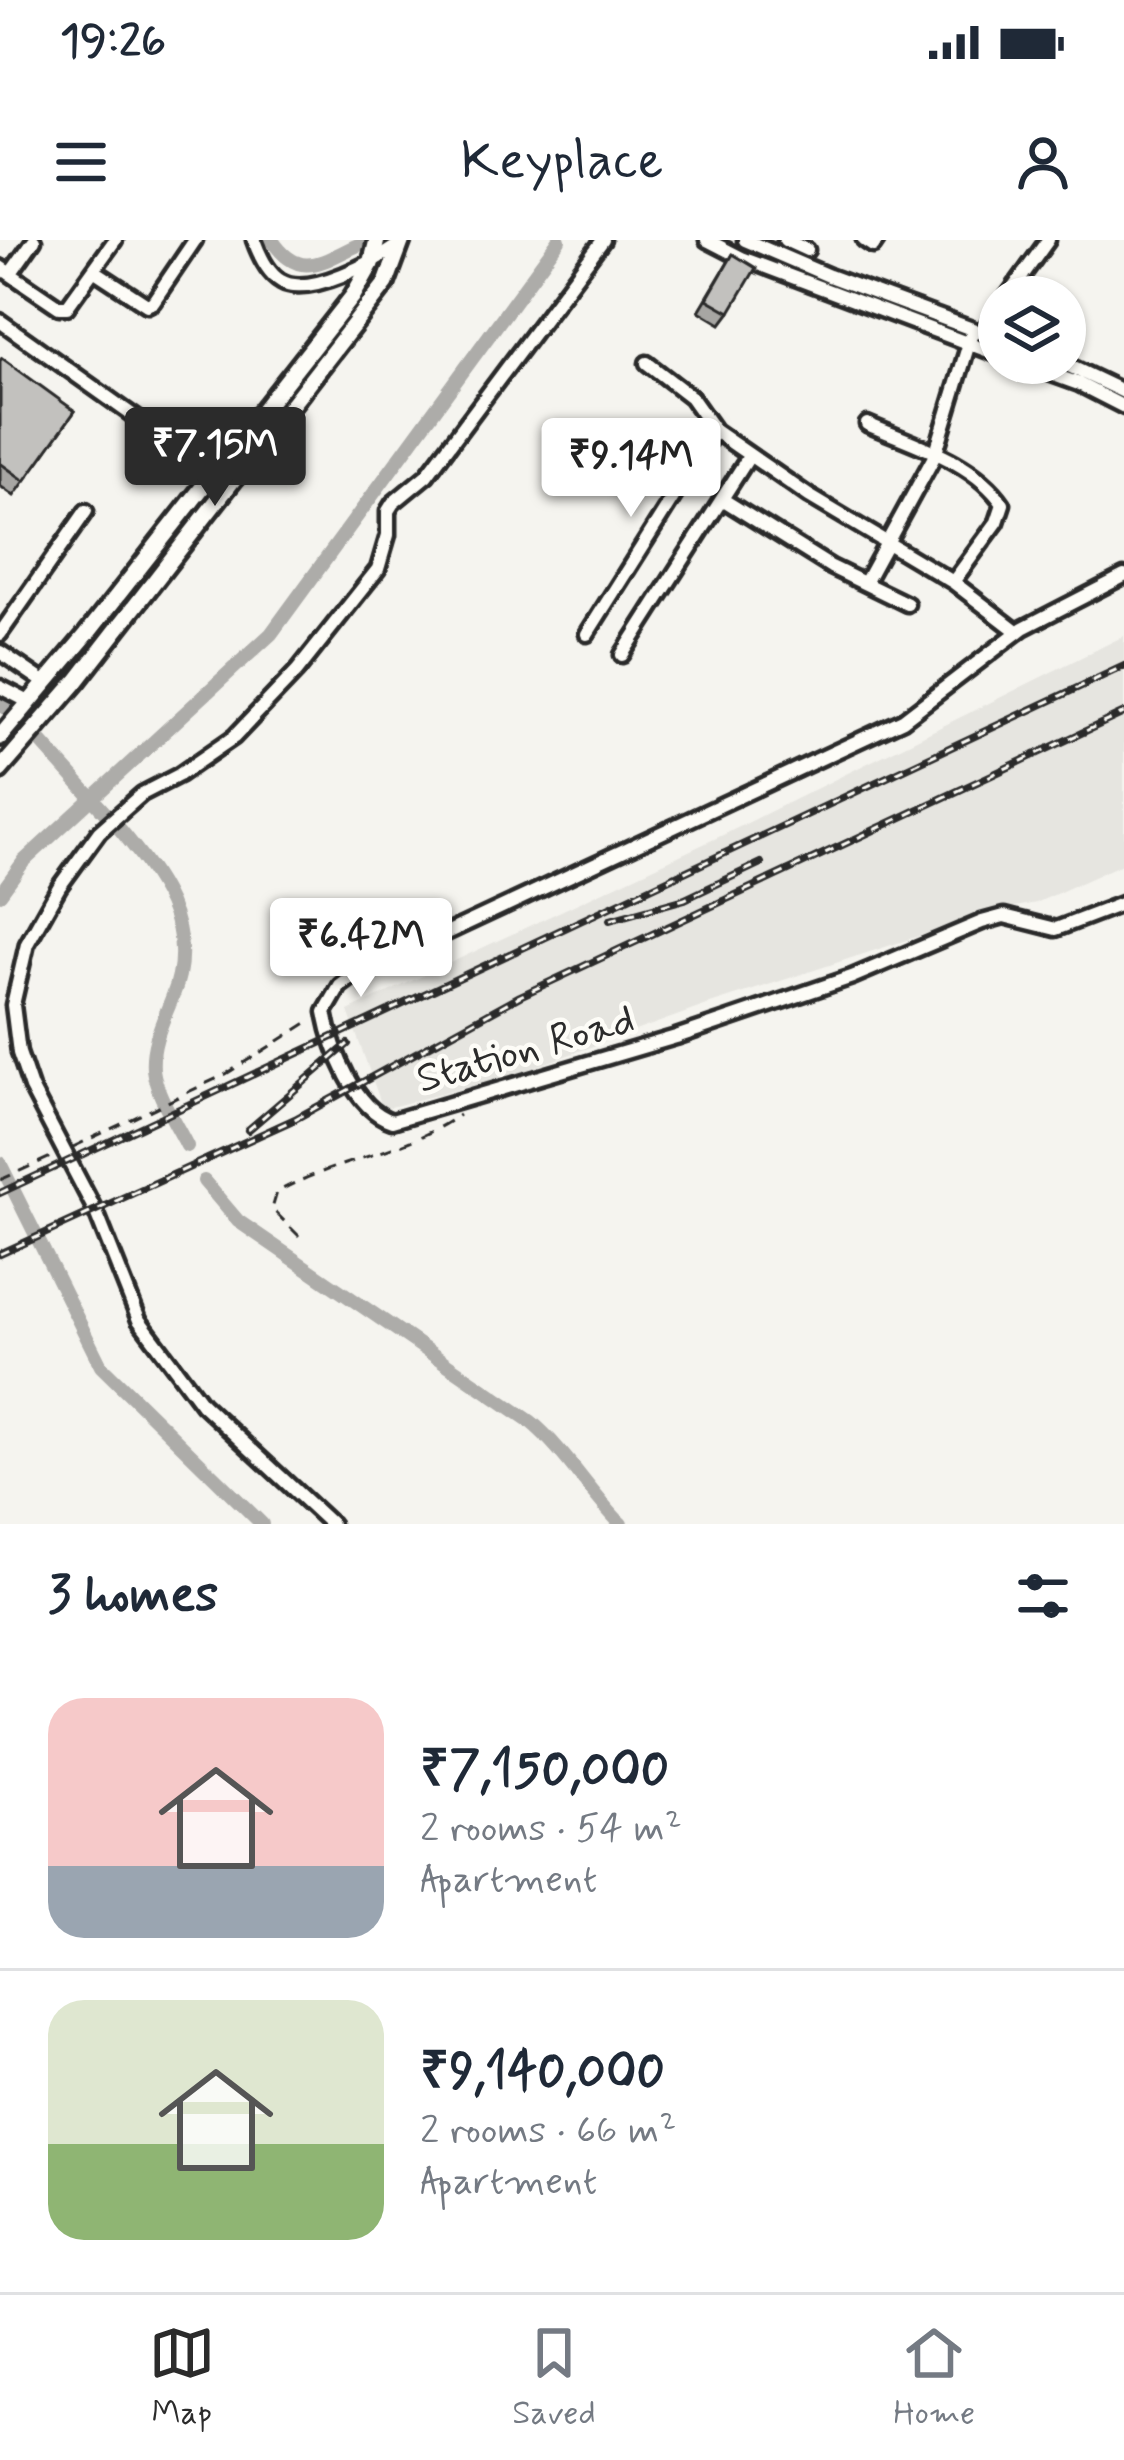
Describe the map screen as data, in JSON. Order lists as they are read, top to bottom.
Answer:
{
  "streets": {
    "street": ["Station Road"]
  },
  "page": {
    "status": "19:26",
    "header": "Keyplace",
    "price": ["₹7.15M", "₹9.14M", "₹6.42M"],
    "heading": "3 homes",
    "list": [
      {
        "name": "₹7,150,000",
        "note": "2 rooms · 54 m² · Apartment"
      },
      {
        "name": "₹9,140,000",
        "note": "2 rooms · 66 m² · Apartment"
      }
    ],
    "tabs": ["Map", "Saved", "Home"]
  }
}
